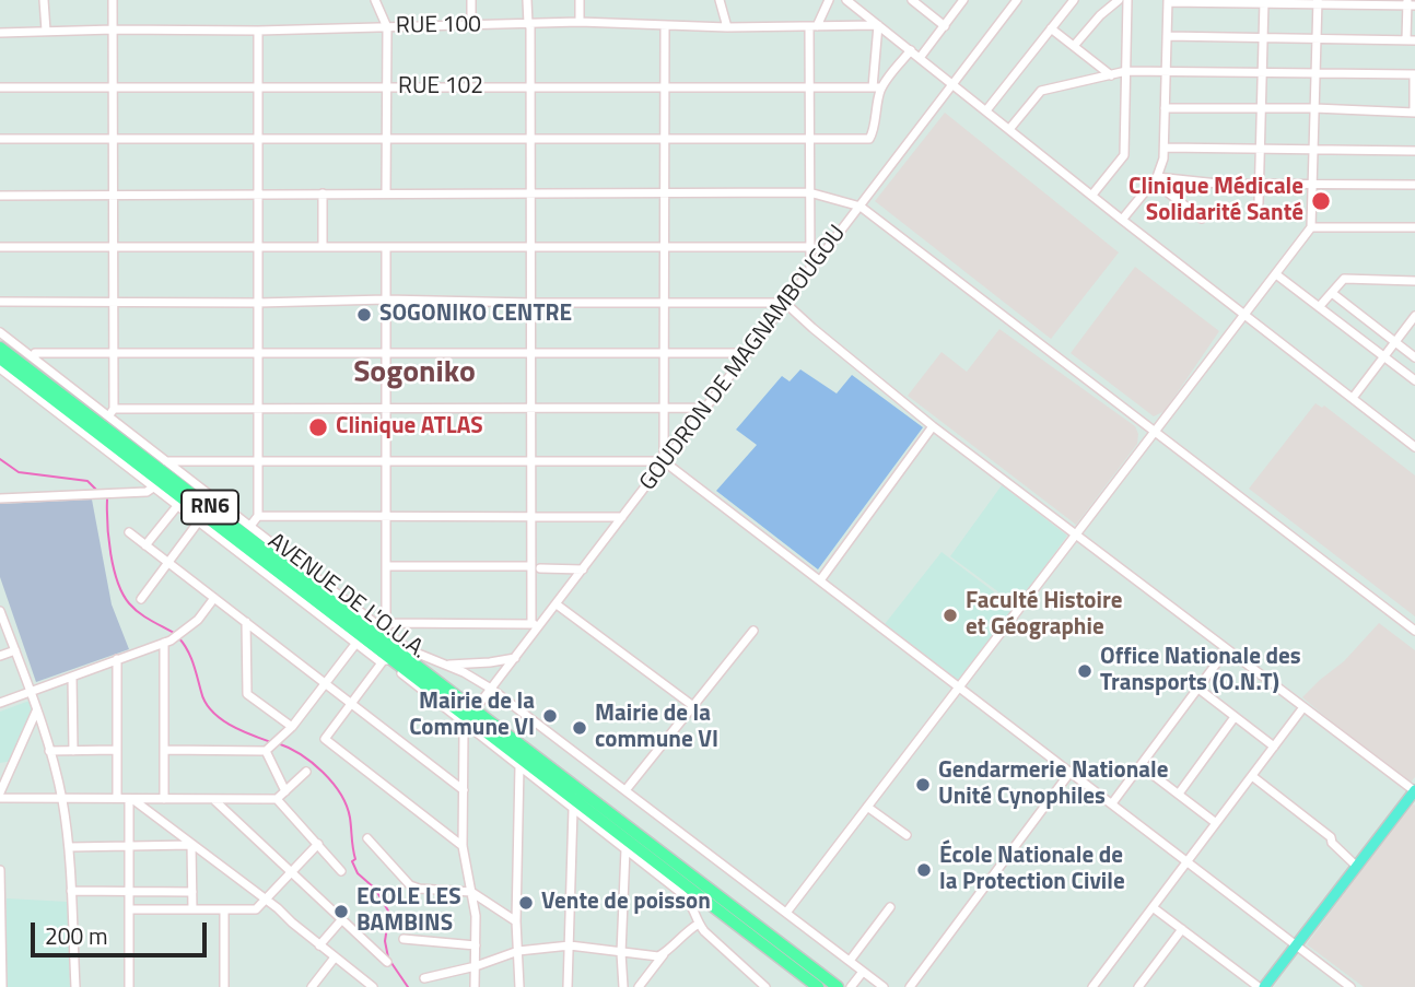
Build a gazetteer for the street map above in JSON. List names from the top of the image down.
{
  "streets": {
    "highway": ["RN6", "AVENUE DE L'O.U.A."],
    "street": ["RUE 100", "RUE 102", "GOUDRON DE MAGNAMBOUGOU"]
  },
  "crossings": [
    ["GOUDRON DE MAGNAMBOUGOU", "AVENUE DE L'O.U.A."]
  ],
  "districts": ["Sogoniko"],
  "places": [
    "Clinique Médicale Solidarité Santé",
    "SOGONIKO CENTRE",
    "Clinique ATLAS",
    "Faculté Histoire et Géographie",
    "Office Nationale des Transports (O.N.T)",
    "Mairie de la Commune VI",
    "Mairie de la commune VI",
    "Gendarmerie Nationale Unité Cynophiles",
    "École Nationale de la Protection Civile",
    "Vente de poisson",
    "ECOLE LES BAMBINS"
  ],
  "scale_bar": "200 m"
}
